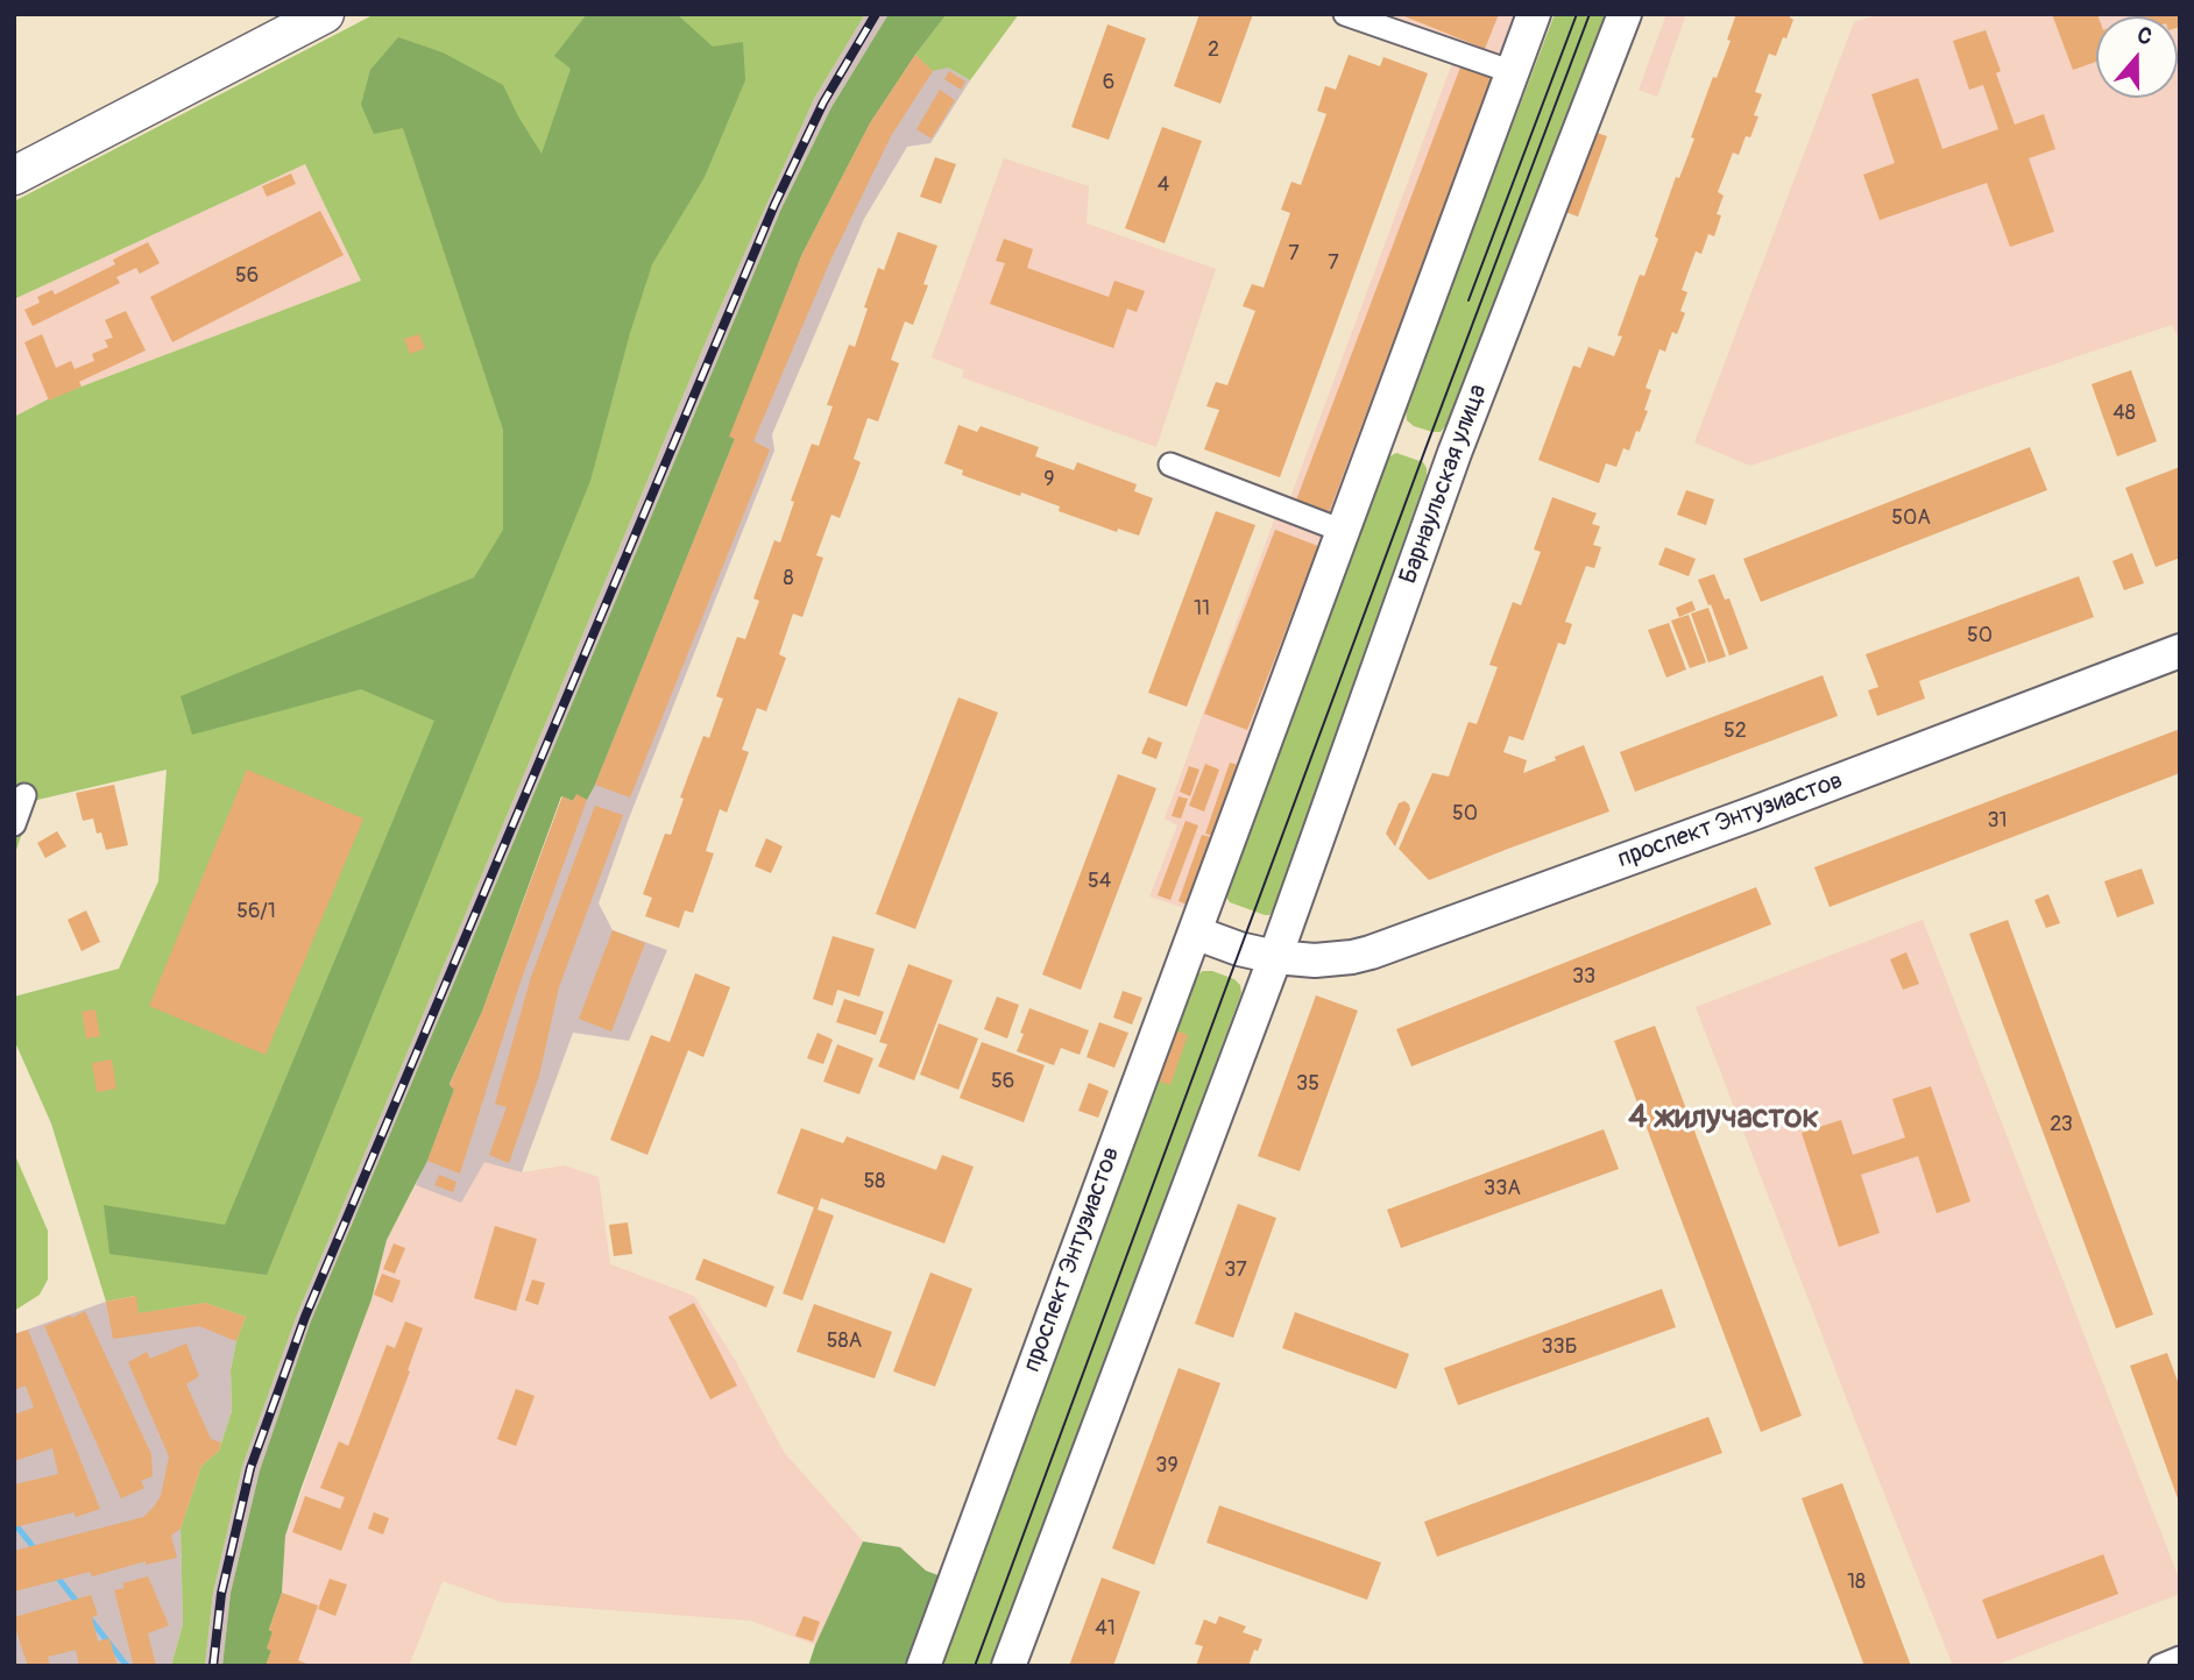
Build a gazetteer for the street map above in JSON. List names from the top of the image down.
{
  "streets": {
    "main road": ["Барнаульская улица", "проспект Энтузиастов"]
  },
  "crossings": [
    ["Барнаульская улица", "проспект Энтузиастов"]
  ],
  "districts": ["4 жилучасток"],
  "house_numbers": [
    "2",
    "6",
    "4",
    "7",
    "7",
    "56",
    "48",
    "9",
    "50А",
    "8",
    "11",
    "50",
    "52",
    "50",
    "31",
    "54",
    "56/1",
    "33",
    "56",
    "35",
    "23",
    "58",
    "33А",
    "37",
    "58А",
    "33Б",
    "39",
    "18",
    "41"
  ],
  "north": "top"
}
